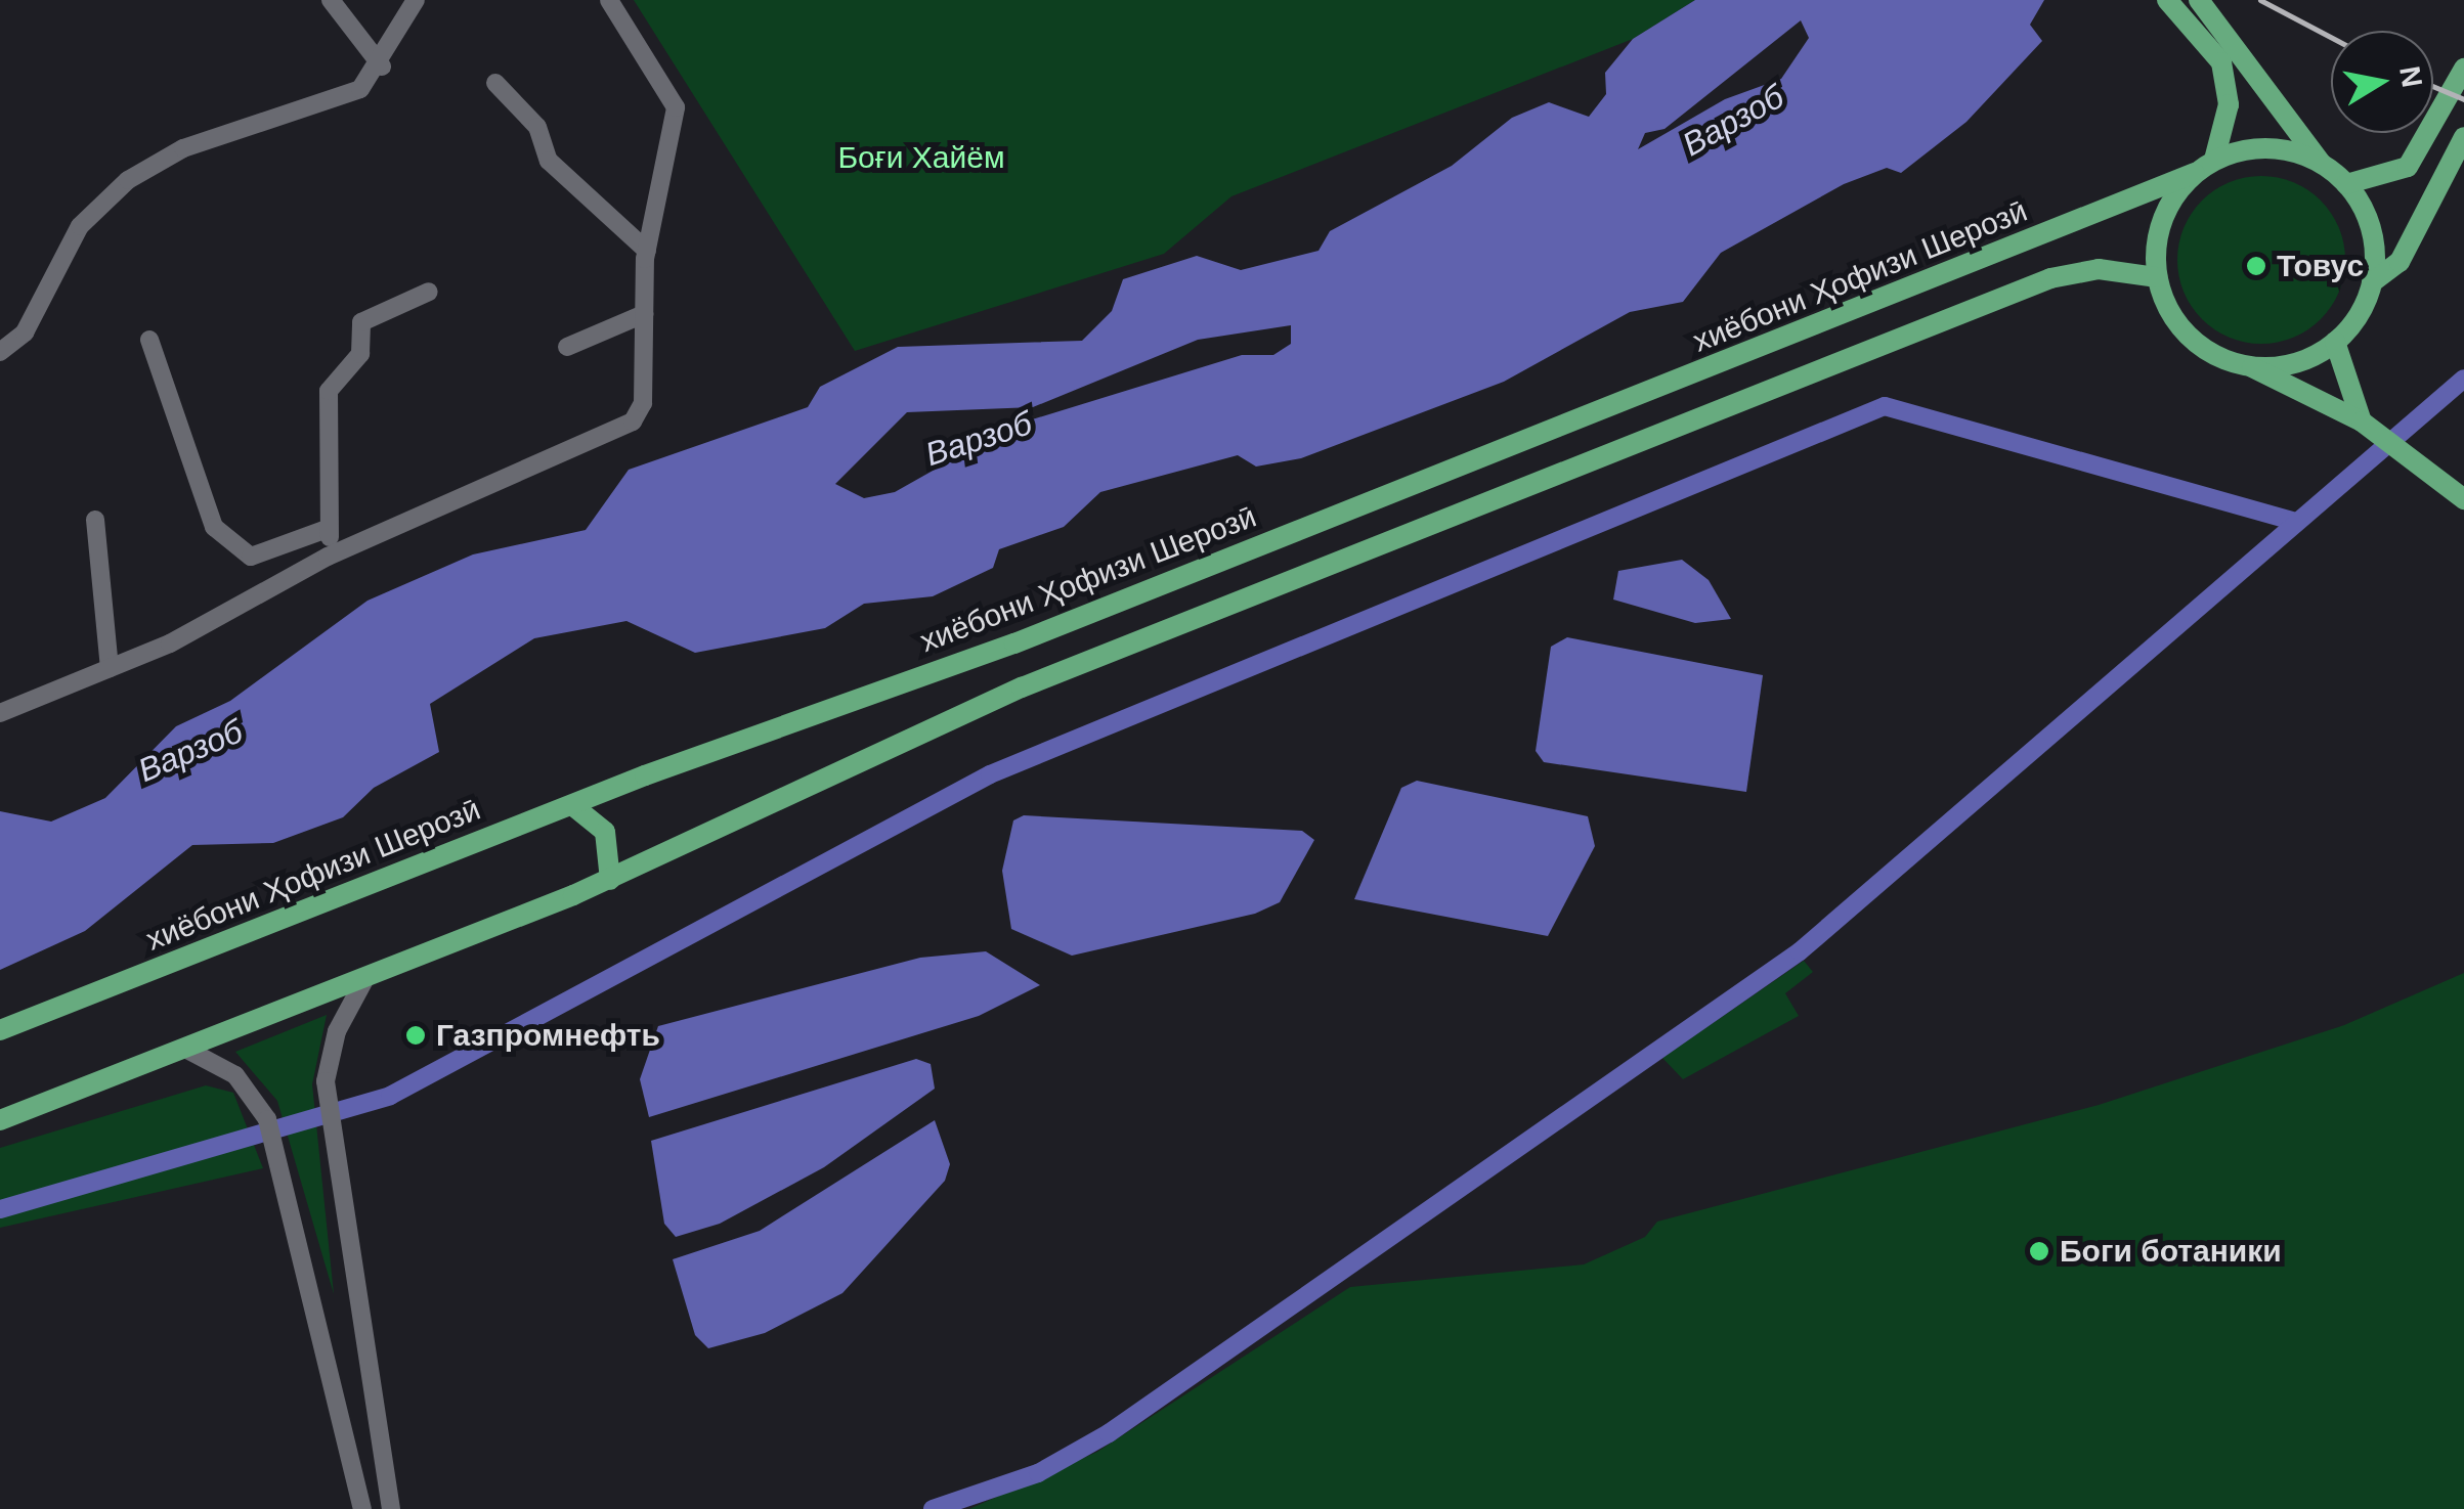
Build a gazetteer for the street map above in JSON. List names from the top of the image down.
{
  "streets": {
    "main road": ["хиёбони Ҳофизи Шерозӣ"]
  },
  "water": ["Варзоб"],
  "parks": ["Боғи Хайём"],
  "places": ["Товус", "Газпромнефть", "Боги ботаники"],
  "north": "right"
}
